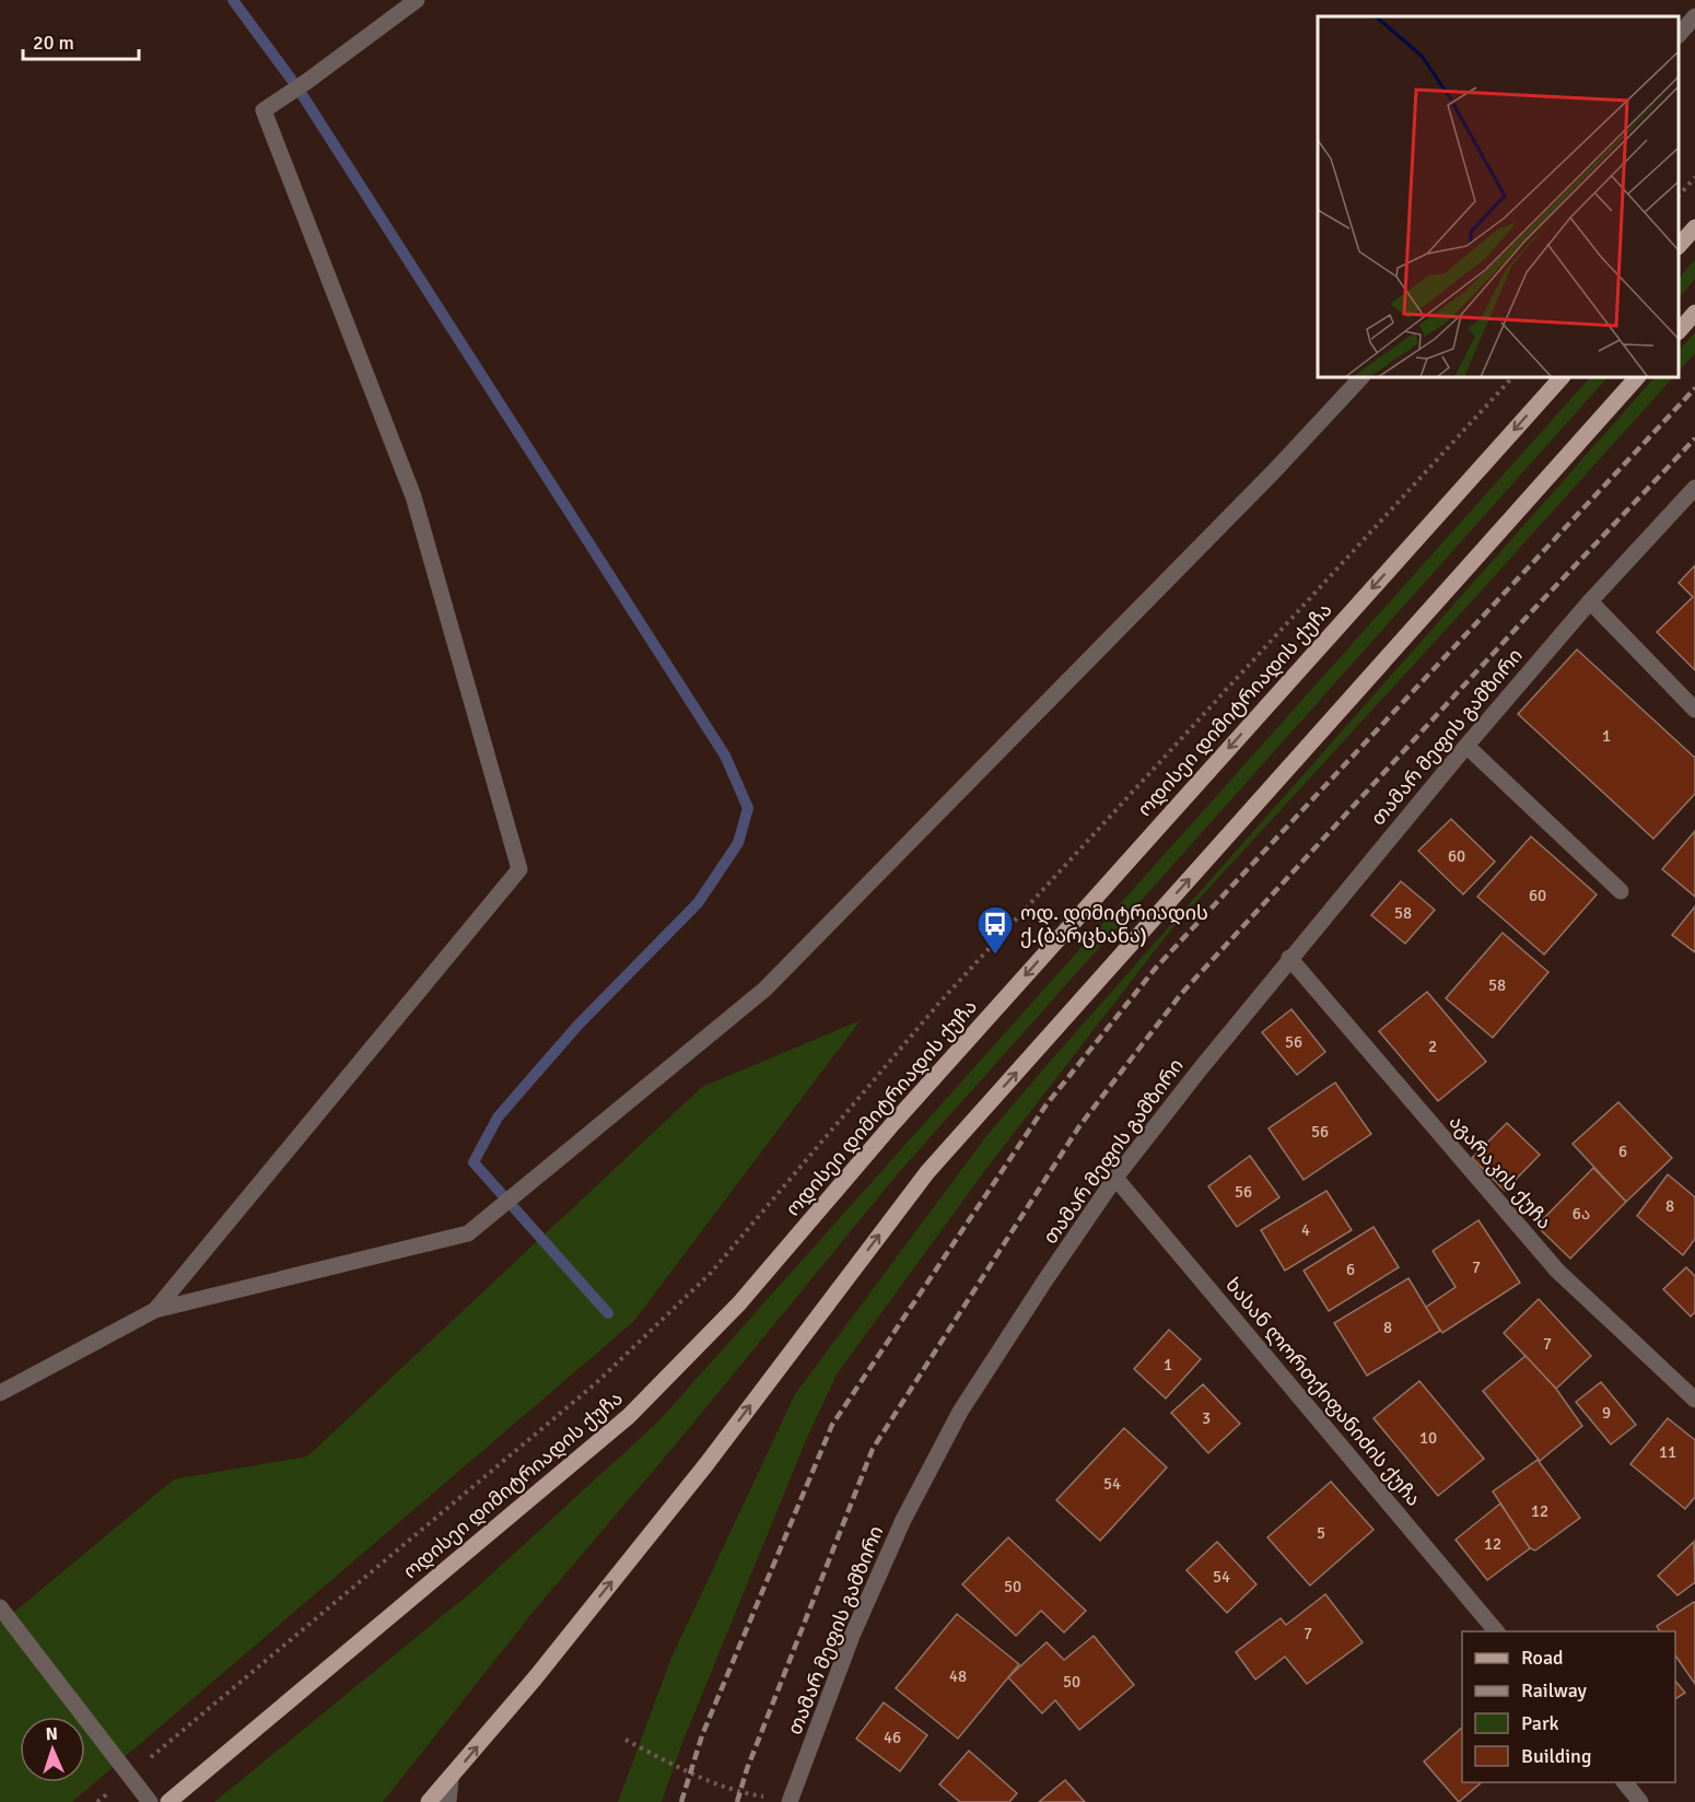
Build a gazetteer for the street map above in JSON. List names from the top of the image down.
{
  "streets": {
    "main road": ["ოდისეი დიმიტრიადის ქუჩა"],
    "street": ["თამარ მეფის გამზირი", "აგარაკის ქუჩა", "ხასან ლორთქიფანიძის ქუჩა"]
  },
  "crossings": [
    ["თამარ მეფის გამზირი", "აგარაკის ქუჩა"],
    ["თამარ მეფის გამზირი", "ხასან ლორთქიფანიძის ქუჩა"]
  ],
  "places": {
    "bus stop": ["ოდ. დიმიტრიადის ქ.(ბარცხანა)"]
  },
  "house_numbers": [
    "1",
    "60",
    "60",
    "58",
    "58",
    "56",
    "2",
    "56",
    "6",
    "56",
    "8",
    "6ა",
    "4",
    "7",
    "6",
    "8",
    "7",
    "1",
    "9",
    "3",
    "10",
    "11",
    "54",
    "12",
    "5",
    "12",
    "54",
    "50",
    "7",
    "48",
    "50",
    "46"
  ],
  "legend": [
    "Road",
    "Railway",
    "Park",
    "Building"
  ],
  "scale_bar": "20 m",
  "north": "top"
}
